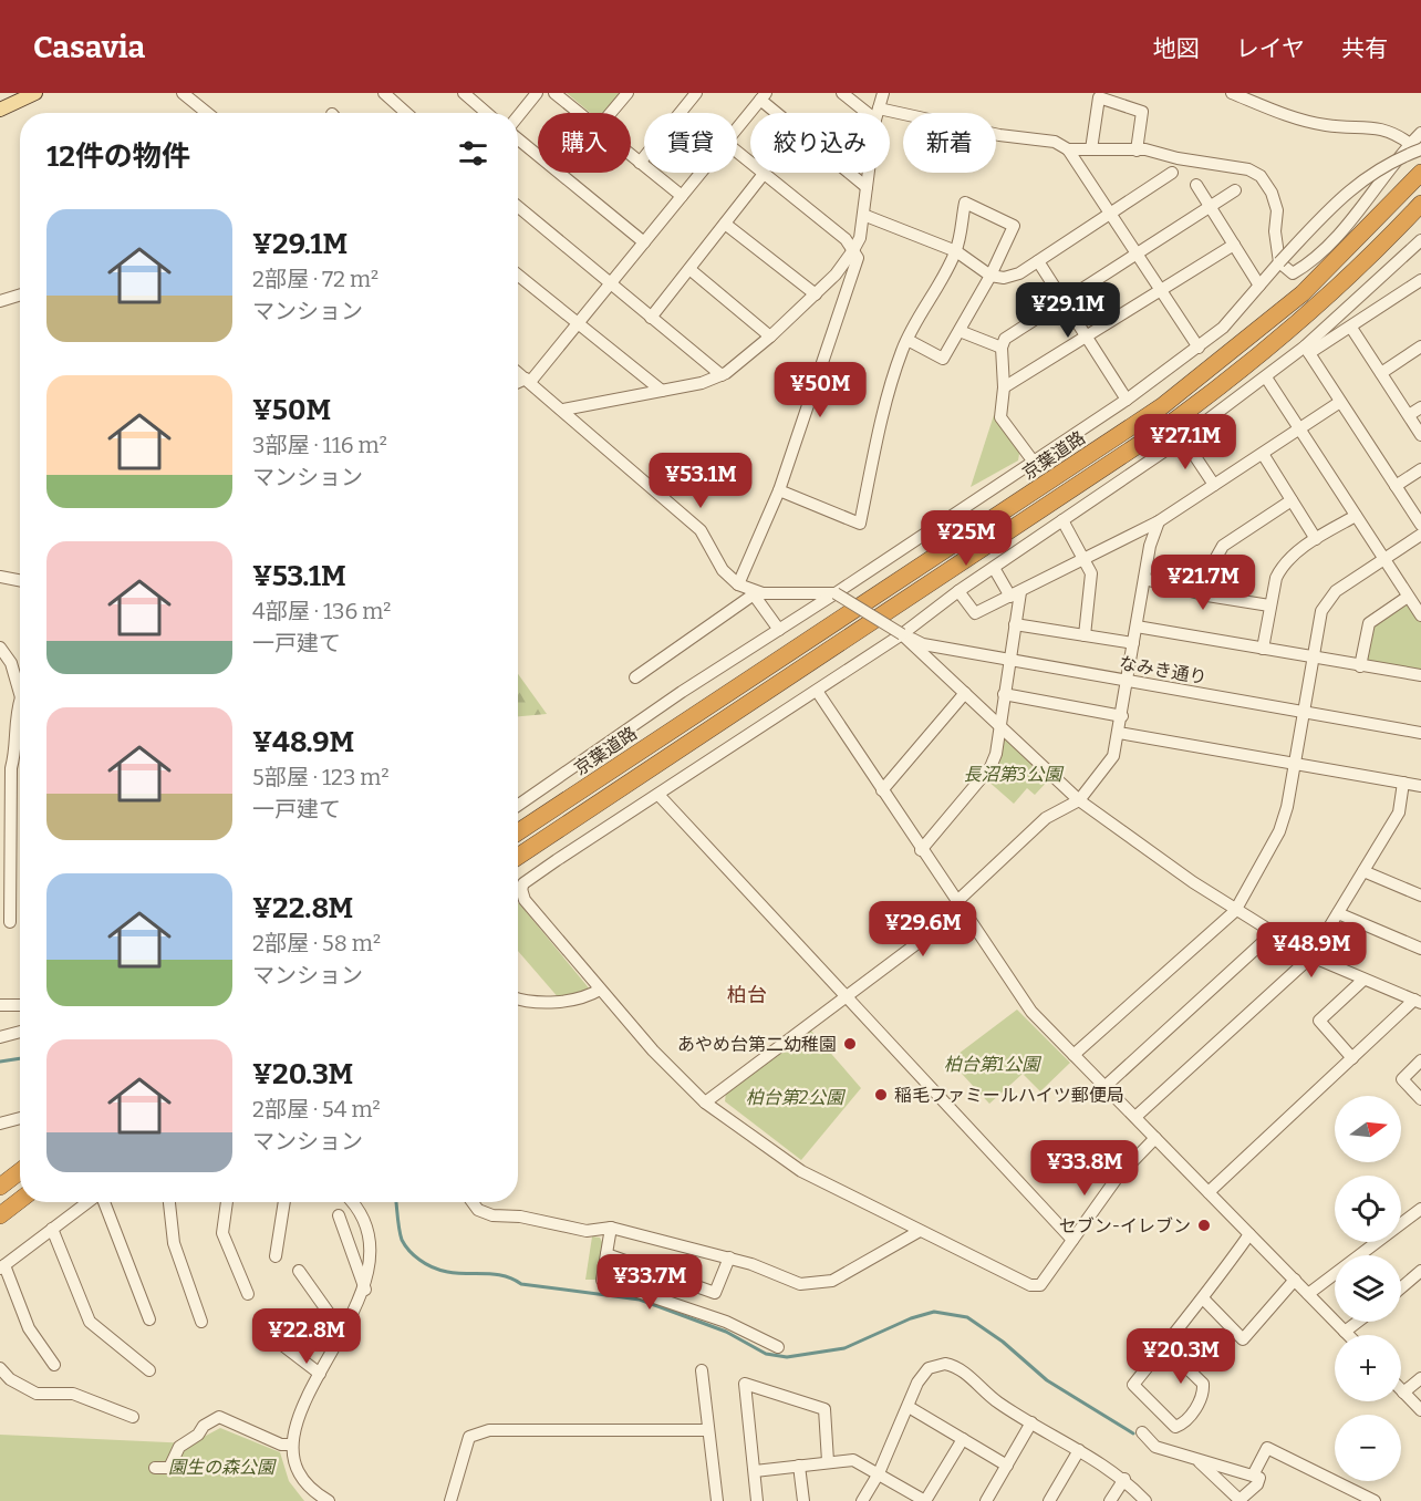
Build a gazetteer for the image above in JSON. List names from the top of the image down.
{
  "streets": {
    "highway": ["京葉道路"],
    "street": ["なみき通り"]
  },
  "districts": ["柏台"],
  "parks": [
    "長沼第3公園",
    "柏台第1公園",
    "柏台第2公園",
    "園生の森公園"
  ],
  "places": ["あやめ台第二幼稚園", "稲毛ファミールハイツ郵便局", "セブン-イレブン"],
  "north": "right",
  "page": {
    "header": "Casavia",
    "nav": ["地図", "レイヤ", "共有"],
    "chip": [
      "購入",
      "賃貸",
      "絞り込み",
      "新着"
    ],
    "heading": "12件の物件",
    "list": [
      {
        "name": "¥29.1M",
        "note": "2部屋 · 72 m² · マンション"
      },
      {
        "name": "¥50M",
        "note": "3部屋 · 116 m² · マンション"
      },
      {
        "name": "¥53.1M",
        "note": "4部屋 · 136 m² · 一戸建て"
      },
      {
        "name": "¥48.9M",
        "note": "5部屋 · 123 m² · 一戸建て"
      },
      {
        "name": "¥22.8M",
        "note": "2部屋 · 58 m² · マンション"
      },
      {
        "name": "¥20.3M",
        "note": "2部屋 · 54 m² · マンション"
      }
    ],
    "price": [
      "¥29.1M",
      "¥50M",
      "¥27.1M",
      "¥53.1M",
      "¥25M",
      "¥21.7M",
      "¥29.6M",
      "¥48.9M",
      "¥33.8M",
      "¥33.7M",
      "¥22.8M",
      "¥20.3M"
    ],
    "map_buttons": ["+", "−"]
  }
}
